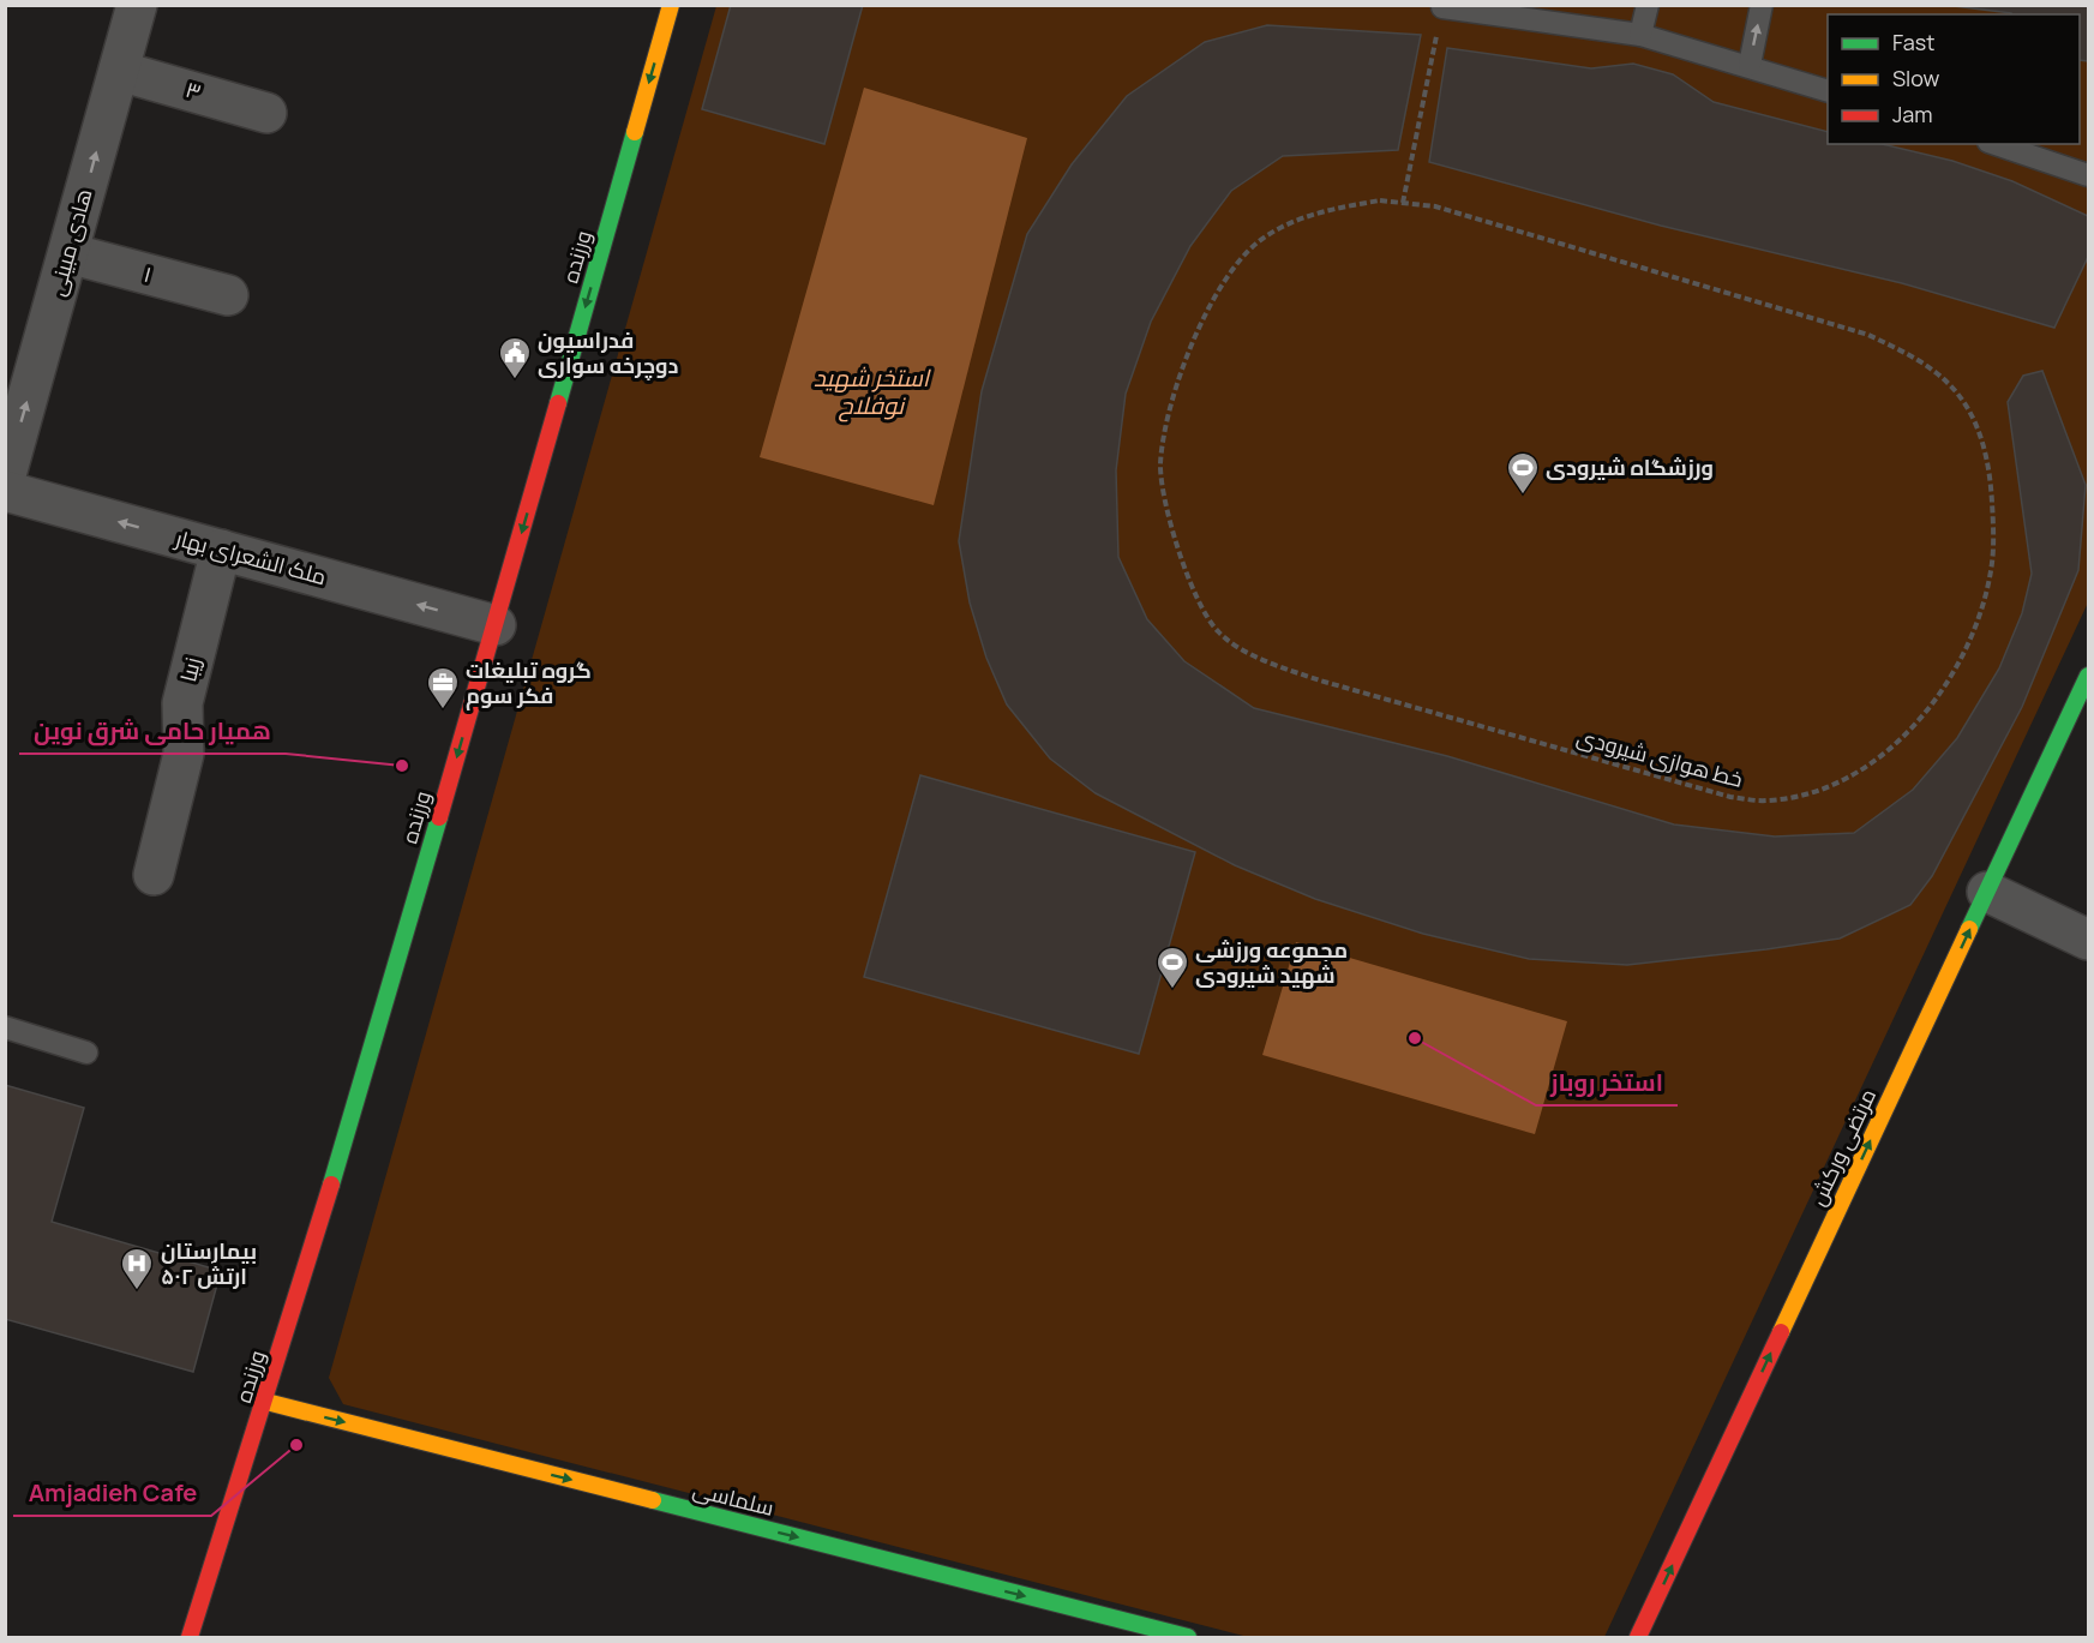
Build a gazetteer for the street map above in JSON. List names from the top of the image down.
{
  "streets": {
    "street": [
      "۳",
      "هادی مبینی",
      "ورزنده",
      "۱",
      "ملک الشعرای بهار",
      "زیبا",
      "مرتضی ورکش",
      "سلماسی"
    ],
    "path": ["خط هوازی شیرودی"]
  },
  "crossings": [
    ["۳", "هادی مبینی"],
    ["هادی مبینی", "۱"],
    ["ورزنده", "ملک الشعرای بهار"],
    ["ورزنده", "سلماسی"],
    ["ملک الشعرای بهار", "زیبا"]
  ],
  "one_way": [
    "هادی مبینی",
    "ورزنده",
    "ملک الشعرای بهار",
    "مرتضی ورکش",
    "سلماسی"
  ],
  "water": ["استخر شهید نوفلاح"],
  "places": {
    "public building": ["فدراسیون دوچرخه سواری"],
    "sports": ["ورزشگاه شیرودی", "مجموعه ورزشی شهید شیرودی"],
    "office": ["گروه تبلیغات فکر سوم"],
    "other": ["همیار حامی شرق نوین", "استخر روباز", "Amjadieh Cafe"],
    "hospital": ["بیمارستان ۵۰۲ ارتش"]
  },
  "legend": ["Fast", "Slow", "Jam"]
}
